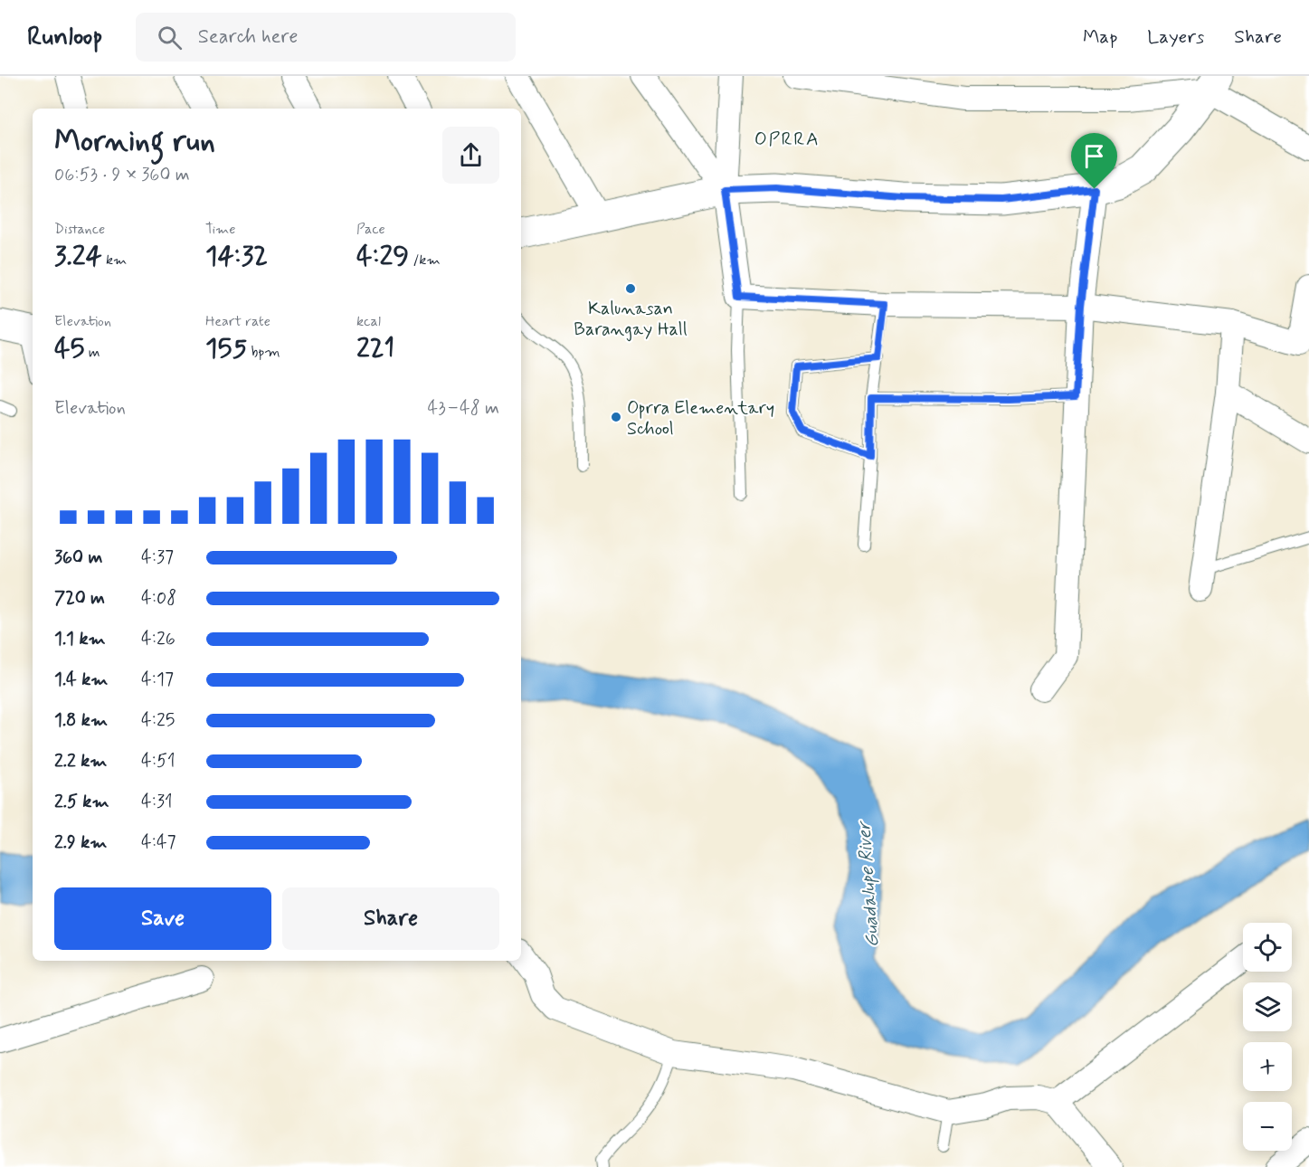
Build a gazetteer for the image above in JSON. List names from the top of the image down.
{
  "districts": ["OPRRA"],
  "water": ["Guadalupe River"],
  "places": ["Kalunasan Barangay Hall", "Oprra Elementary School"],
  "page": {
    "header": "Runloop",
    "search": "Search here",
    "nav": ["Map", "Layers", "Share"],
    "heading": ["Morning run", "06:53 · 9 × 360 m"],
    "stats": [
      ["Distance", "3.24 km"],
      ["Time", "14:32"],
      ["Pace", "4:29 /km"],
      ["Elevation", "45 m"],
      ["Heart rate", "155 bpm"],
      ["kcal", "221"]
    ],
    "chart": ["Elevation", "43–48 m"],
    "list": [
      {
        "name": "360 m",
        "note": "4:37"
      },
      {
        "name": "720 m",
        "note": "4:08"
      },
      {
        "name": "1.1 km",
        "note": "4:26"
      },
      {
        "name": "1.4 km",
        "note": "4:17"
      },
      {
        "name": "1.8 km",
        "note": "4:25"
      },
      {
        "name": "2.2 km",
        "note": "4:51"
      },
      {
        "name": "2.5 km",
        "note": "4:31"
      },
      {
        "name": "2.9 km",
        "note": "4:47"
      }
    ],
    "buttons": ["Save", "Share"],
    "map_buttons": ["+", "−"]
  }
}
